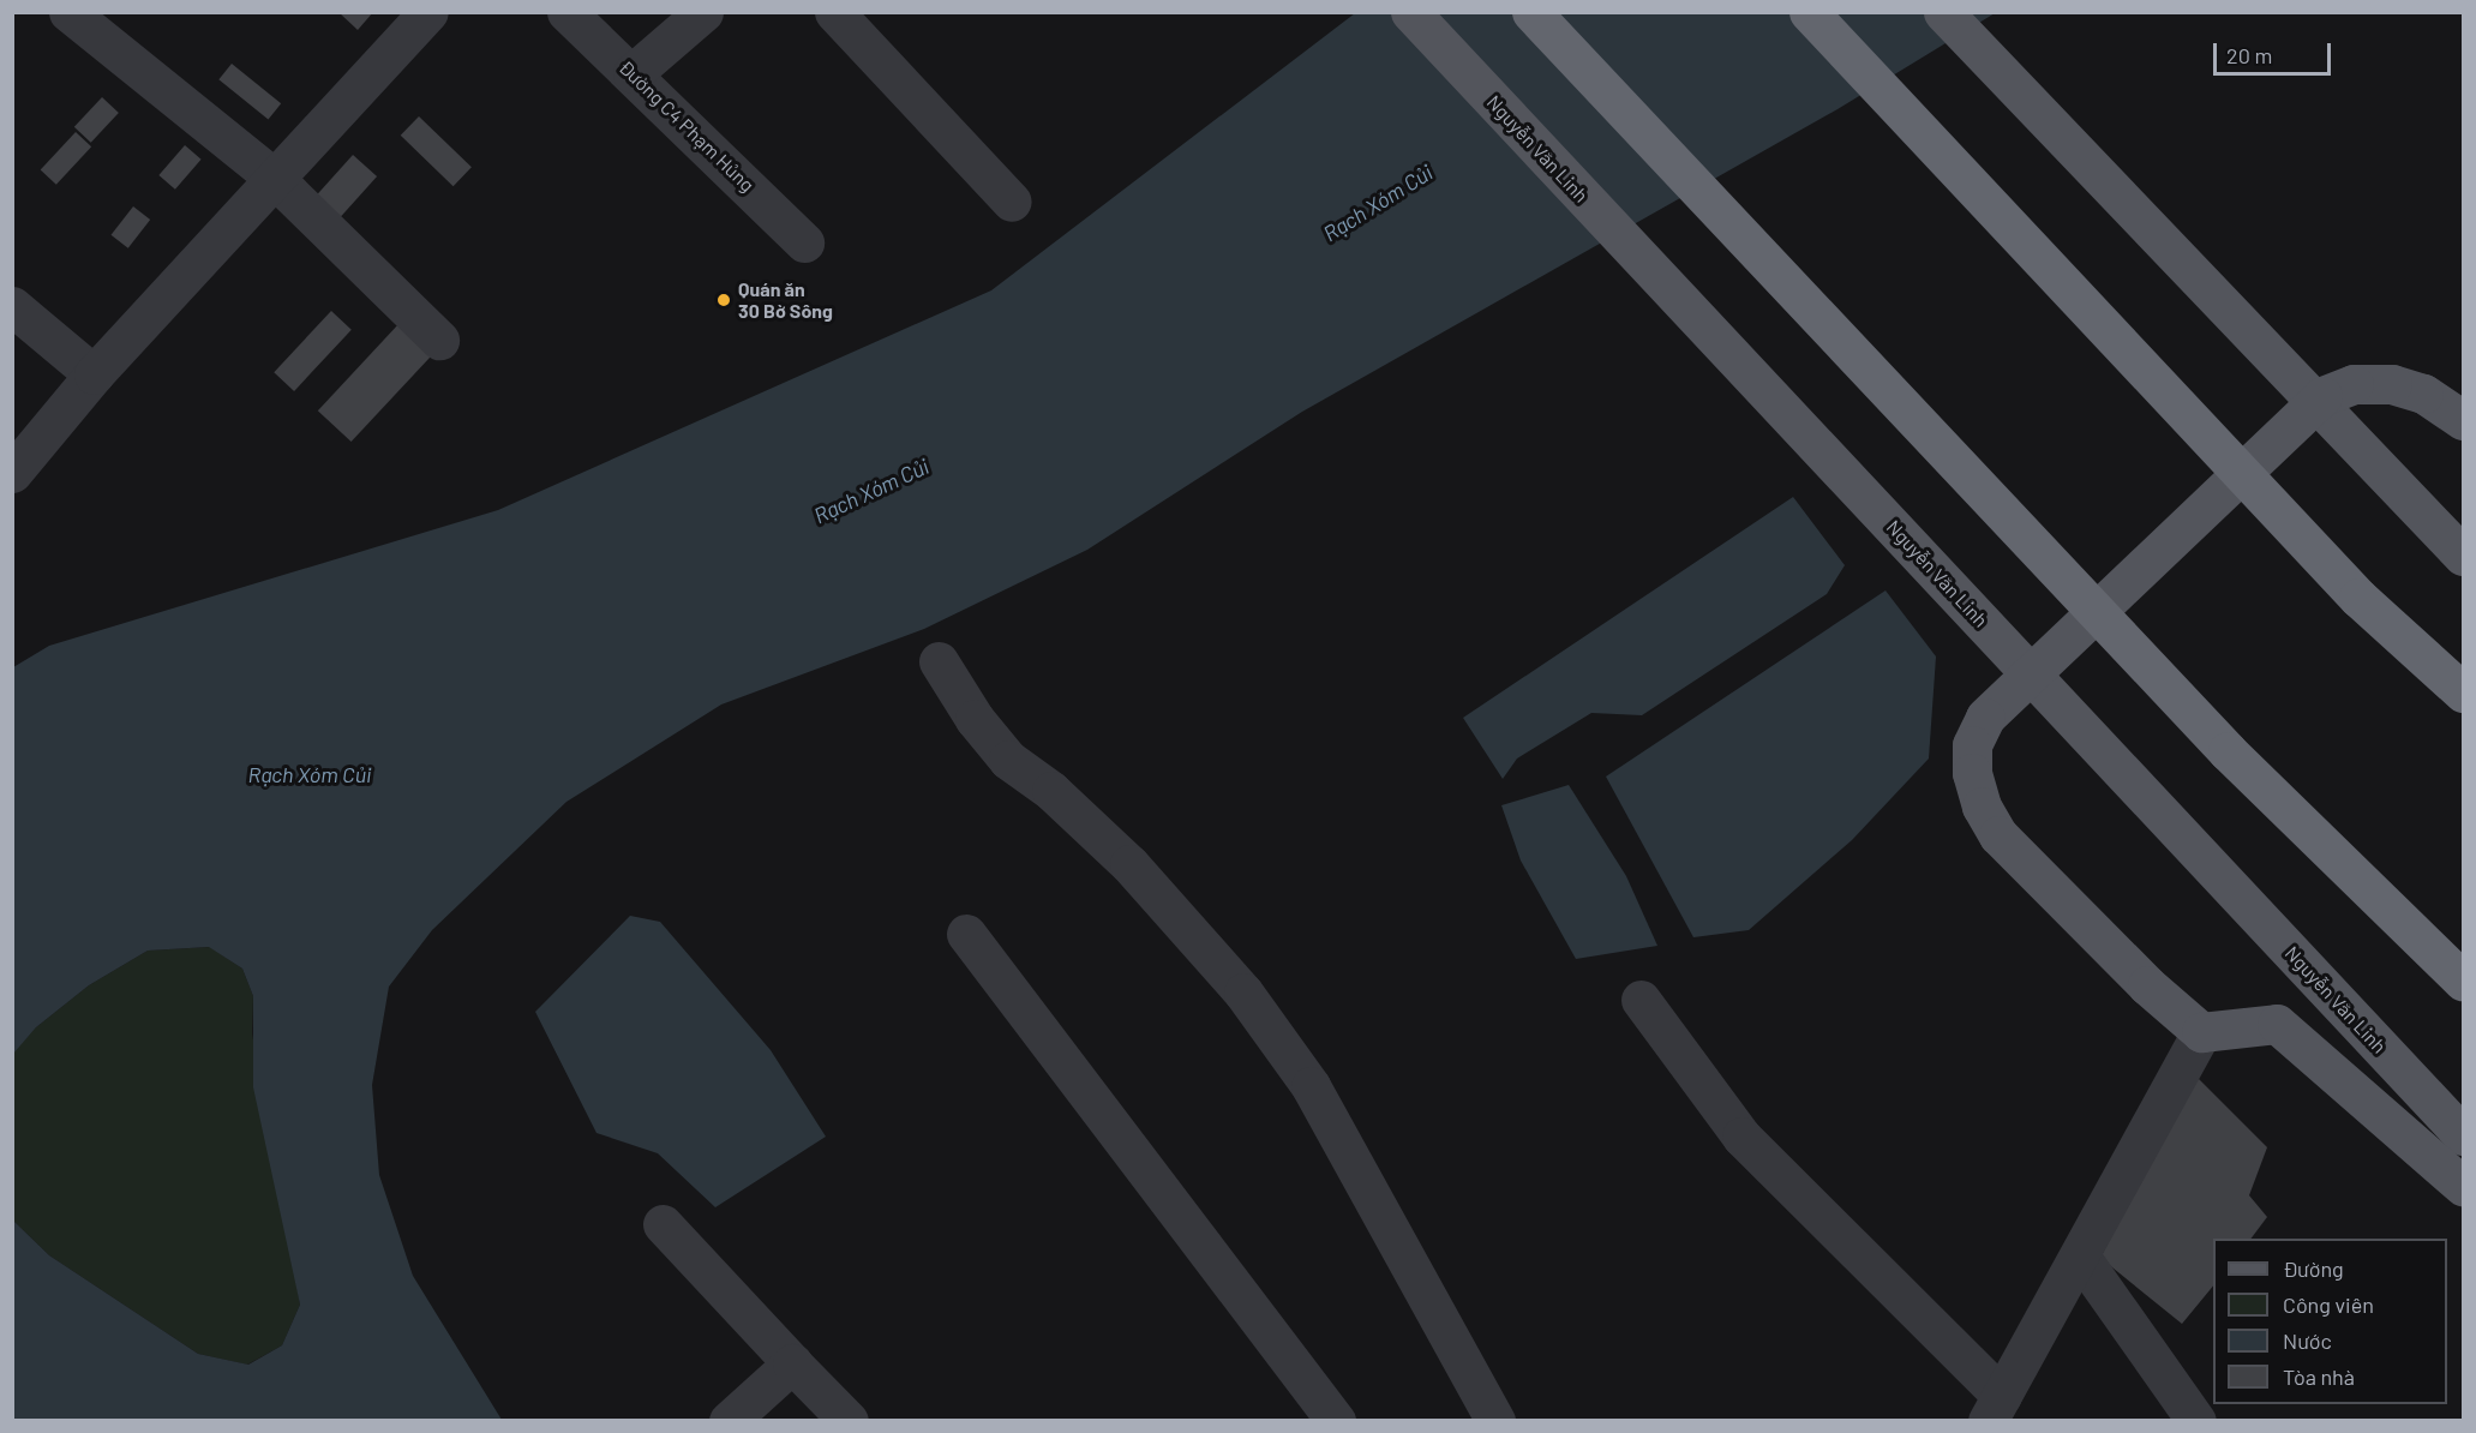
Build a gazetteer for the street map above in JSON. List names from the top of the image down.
{
  "streets": {
    "main road": ["Nguyễn Văn Linh"],
    "street": ["Đường C4 Phạm Hủng"]
  },
  "water": ["Rạch Xóm Củi"],
  "places": ["Quán ăn 30 Bờ Sông"],
  "legend": [
    "Đường",
    "Công viên",
    "Nước",
    "Tòa nhà"
  ],
  "scale_bar": "20 m"
}
